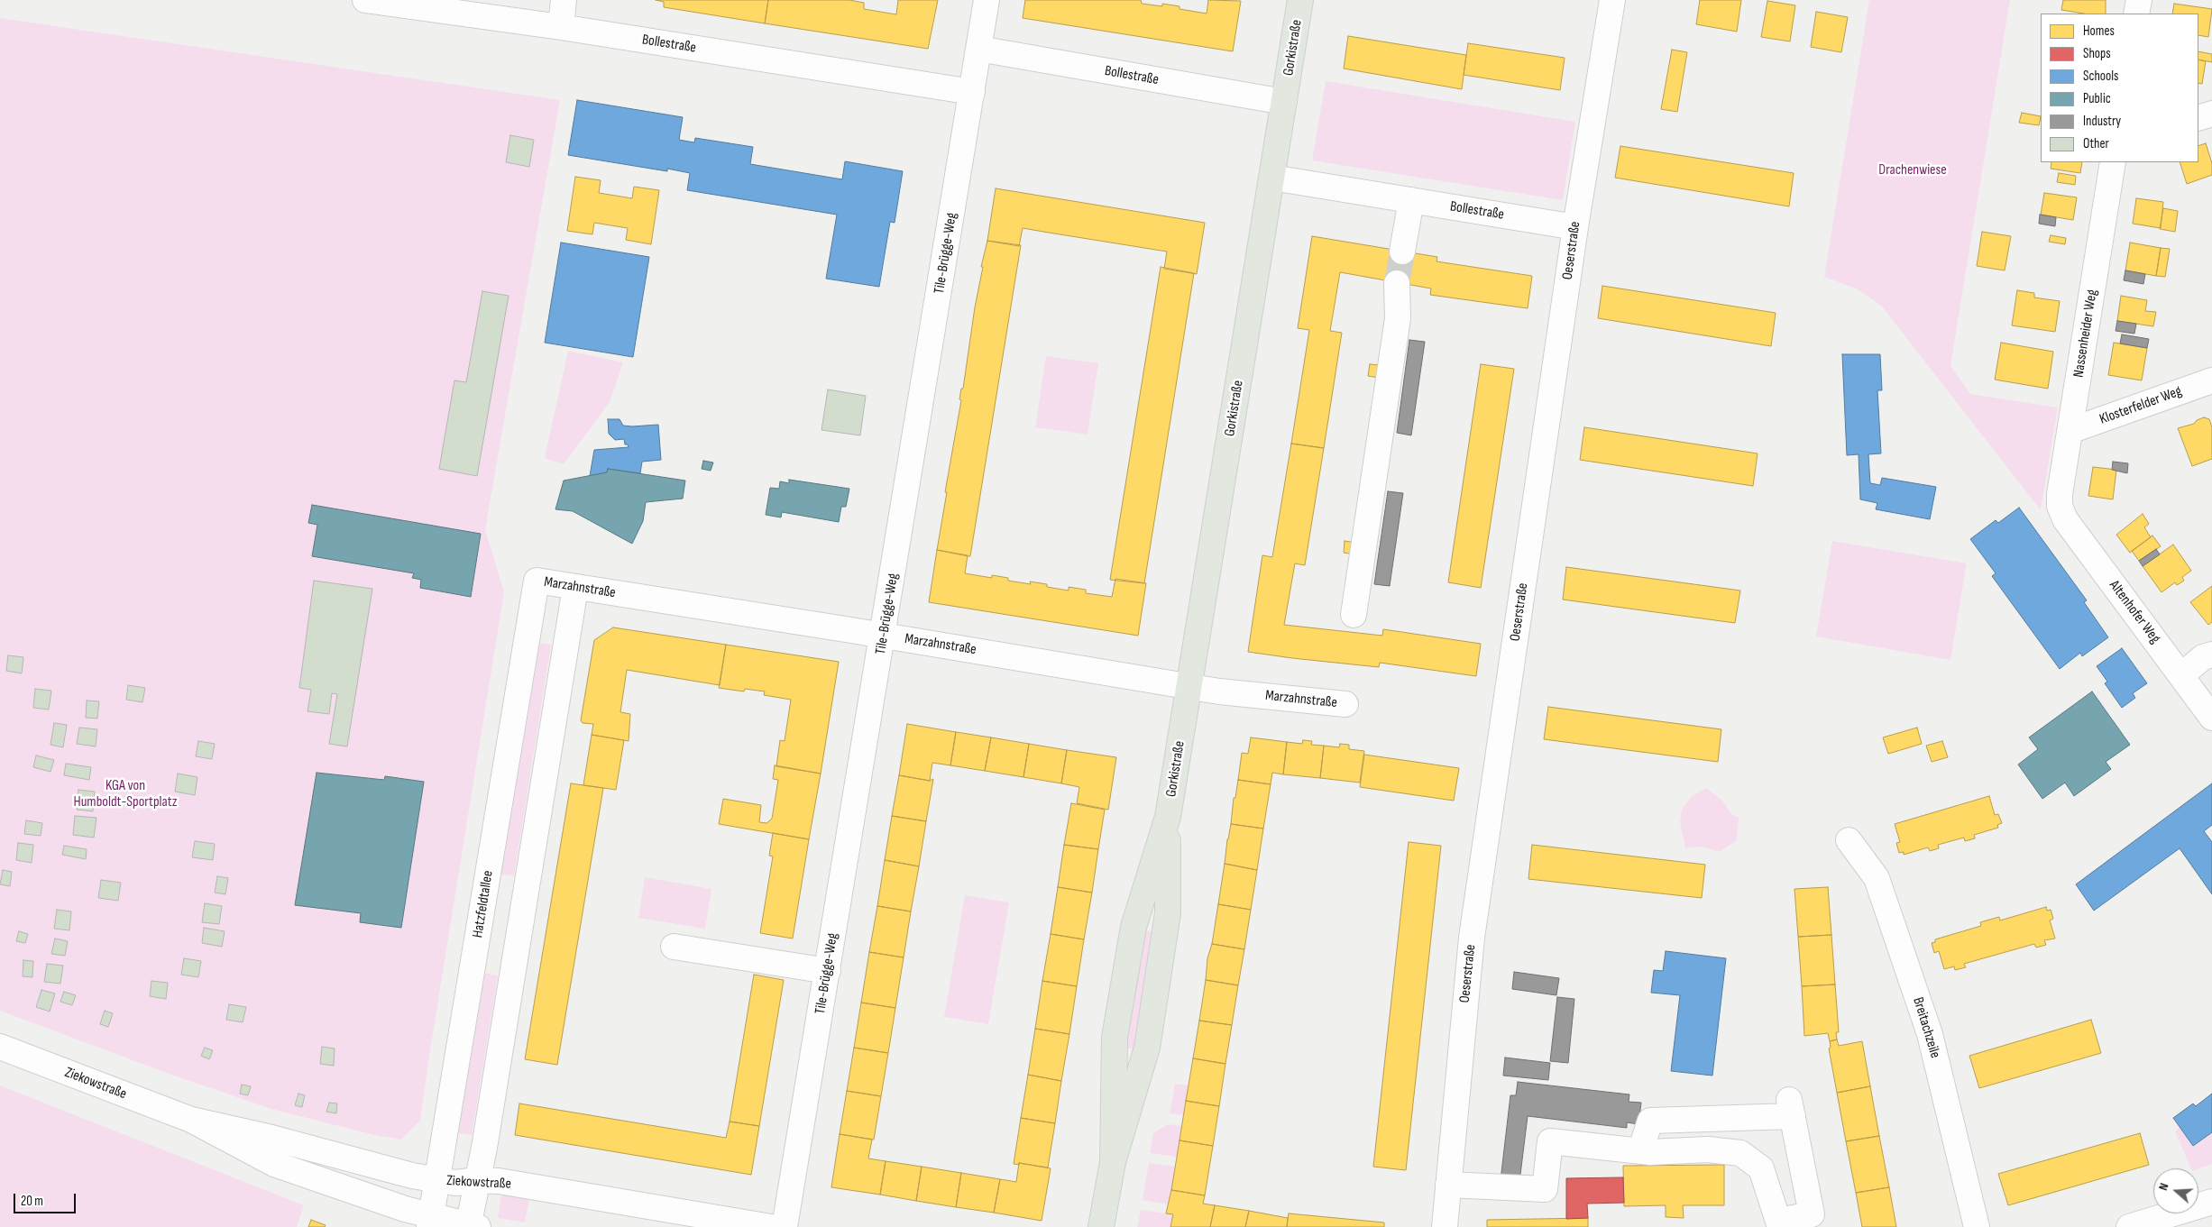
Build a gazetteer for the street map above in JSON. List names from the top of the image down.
{
  "streets": {
    "main road": ["Gorkistraße"],
    "street": [
      "Bollestraße",
      "Oeserstraße",
      "Tile-Brügge-Weg",
      "Nassenheider Weg",
      "Klosterfelder Weg",
      "Marzahnstraße",
      "Altenhofer Weg",
      "Hatzfeldtallee",
      "Breitachzeile",
      "Ziekowstraße"
    ]
  },
  "crossings": [
    ["Bollestraße", "Gorkistraße"],
    ["Bollestraße", "Oeserstraße"],
    ["Bollestraße", "Tile-Brügge-Weg"],
    ["Gorkistraße", "Marzahnstraße"],
    ["Tile-Brügge-Weg", "Marzahnstraße"],
    ["Nassenheider Weg", "Klosterfelder Weg"],
    ["Nassenheider Weg", "Altenhofer Weg"],
    ["Marzahnstraße", "Hatzfeldtallee"],
    ["Hatzfeldtallee", "Ziekowstraße"]
  ],
  "parks": ["Drachenwiese", "KGA von Humboldt-Sportplatz"],
  "legend": [
    "Homes",
    "Shops",
    "Schools",
    "Public",
    "Industry",
    "Other"
  ],
  "scale_bar": "20 m",
  "north": "left"
}
